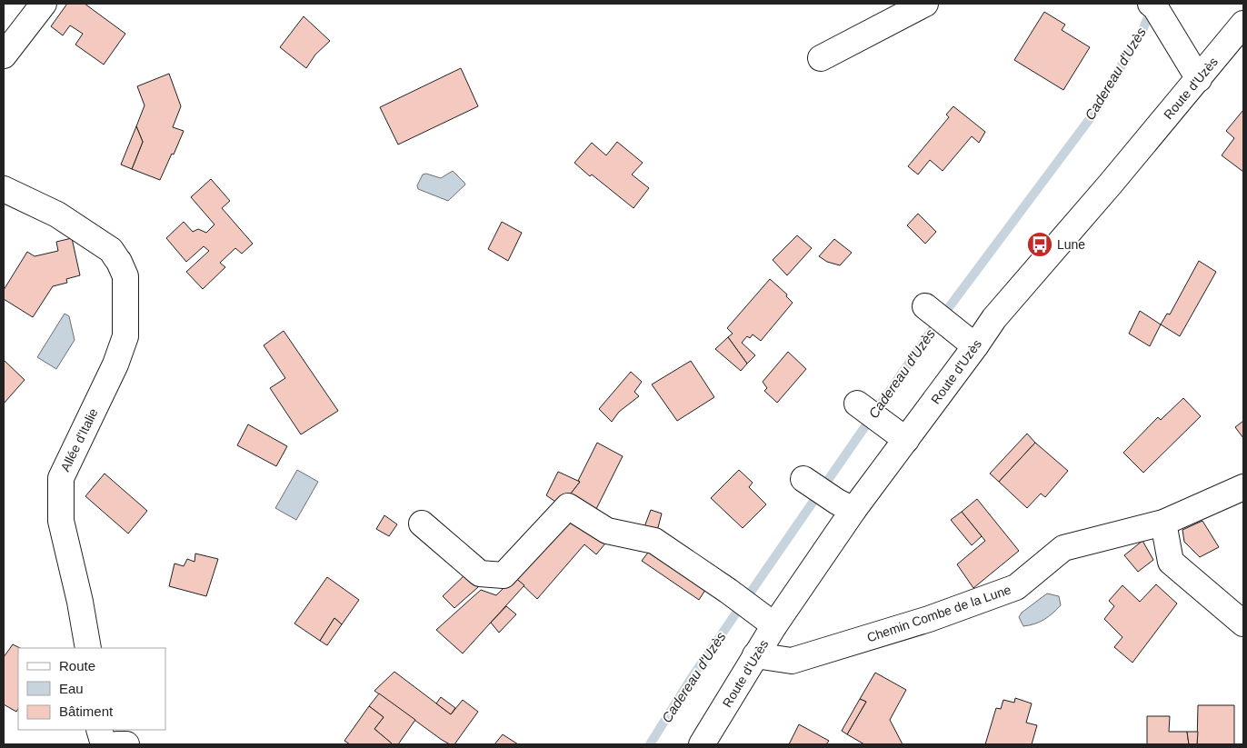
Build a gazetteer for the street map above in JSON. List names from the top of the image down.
{
  "streets": {
    "street": ["Route d'Uzès", "Allée d'Italie", "Chemin Combe de la Lune"]
  },
  "crossings": [
    ["Route d'Uzès", "Chemin Combe de la Lune"]
  ],
  "water": ["Cadereau d'Uzès"],
  "places": {
    "bus stop": ["Lune"]
  },
  "legend": ["Route", "Eau", "Bâtiment"]
}
